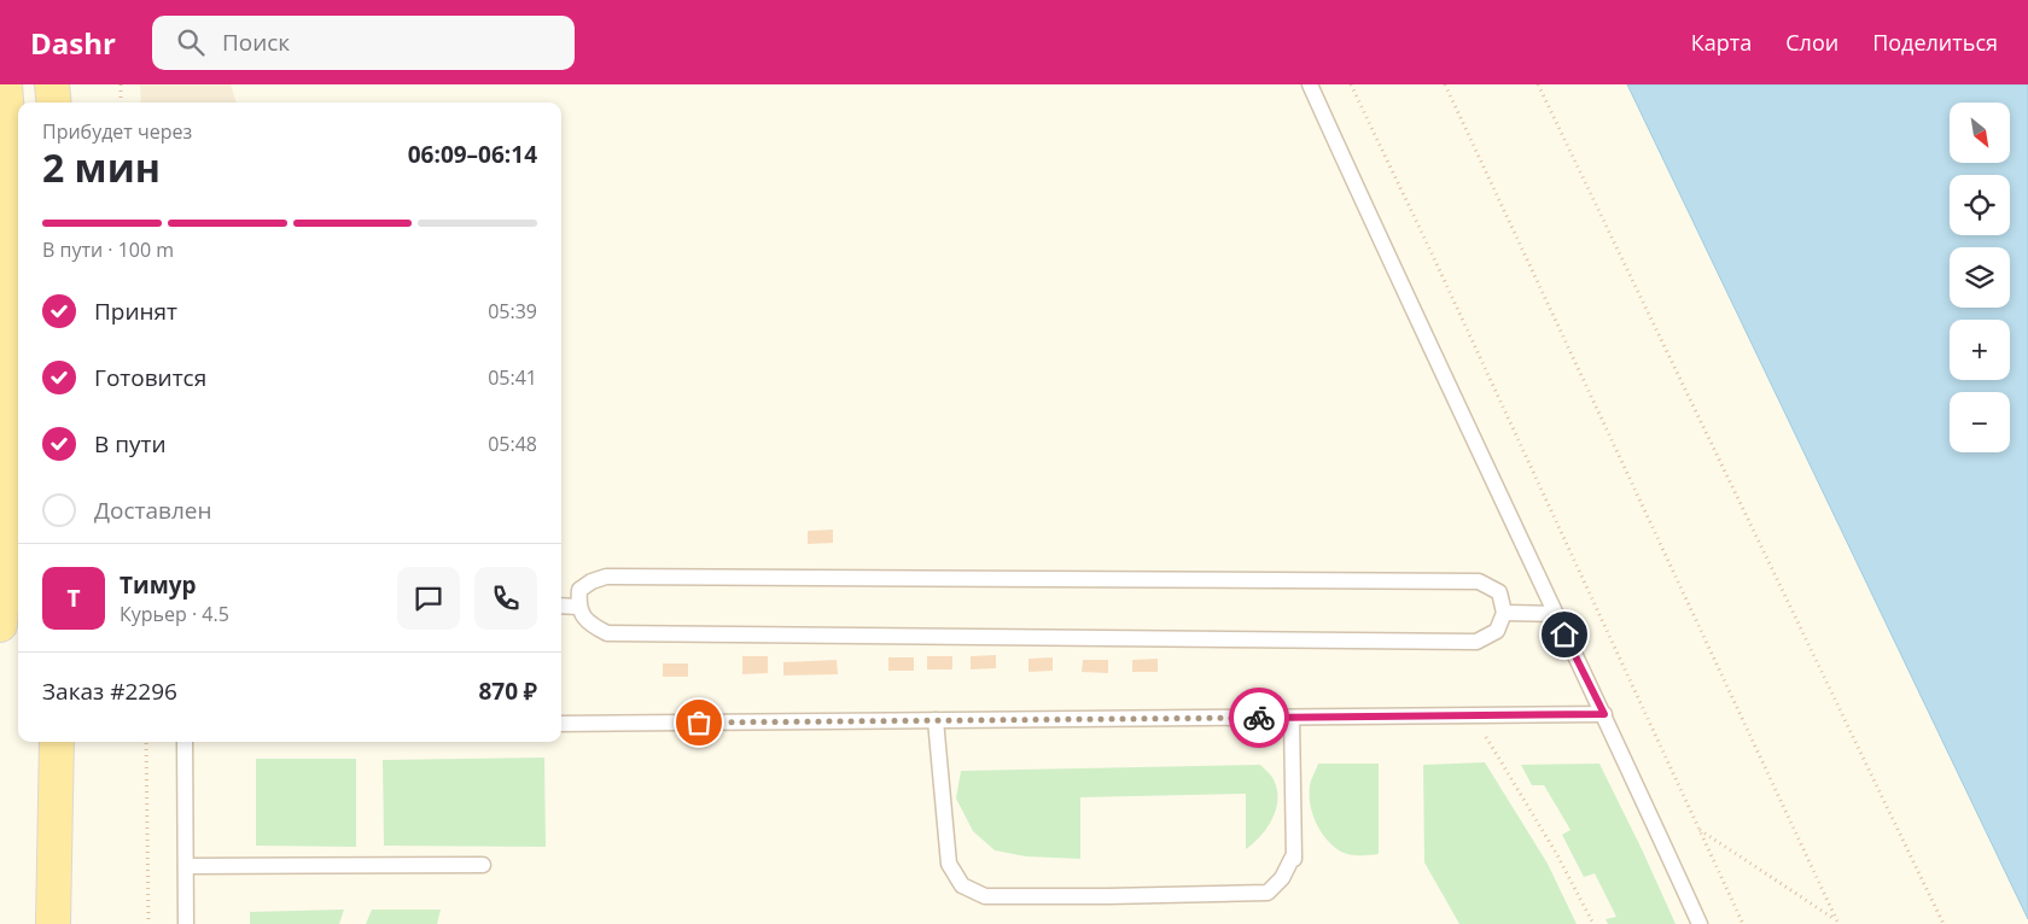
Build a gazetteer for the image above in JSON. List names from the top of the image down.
{
  "north": "bottom right",
  "page": {
    "header": "Dashr",
    "search": "Поиск",
    "nav": ["Карта", "Слои", "Поделиться"],
    "map_buttons": ["+", "−"],
    "heading": ["2 мин", "Прибудет через", "06:09–06:14"],
    "panel": [
      "Тимур",
      "Курьер · 4.5",
      "Заказ #2296",
      "870 ₽"
    ],
    "bar": "В пути · 100 m",
    "list": [
      ["Принят", "05:39"],
      ["Готовится", "05:41"],
      ["В пути", "05:48"],
      "Доставлен"
    ],
    "round": "Т"
  }
}
